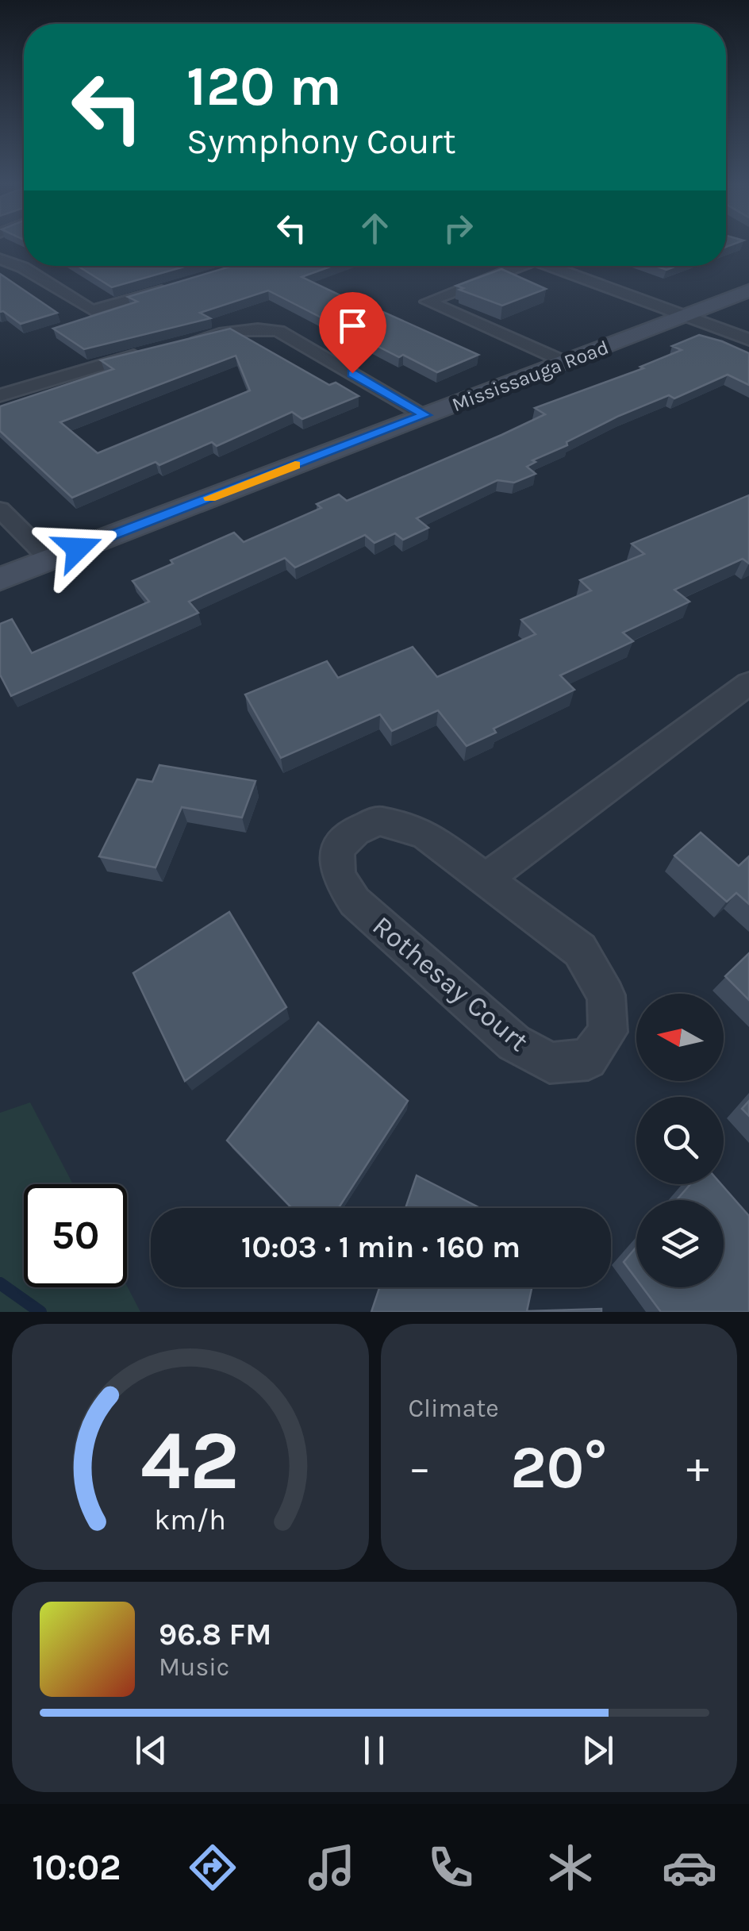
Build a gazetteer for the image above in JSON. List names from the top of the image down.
{
  "streets": {
    "main road": ["Mississauga Road"],
    "street": ["Rothesay Court"]
  },
  "north": "left",
  "page": {
    "turn": ["120 m", "Symphony Court"],
    "limit": "50",
    "trip": "10:03 · 1 min · 160 m",
    "tile": "Climate",
    "heat": ["−", "20°", "+"],
    "song": ["96.8 FM", "Music"],
    "tabs": "10:02",
    "gauge": ["42", "km/h"]
  }
}
